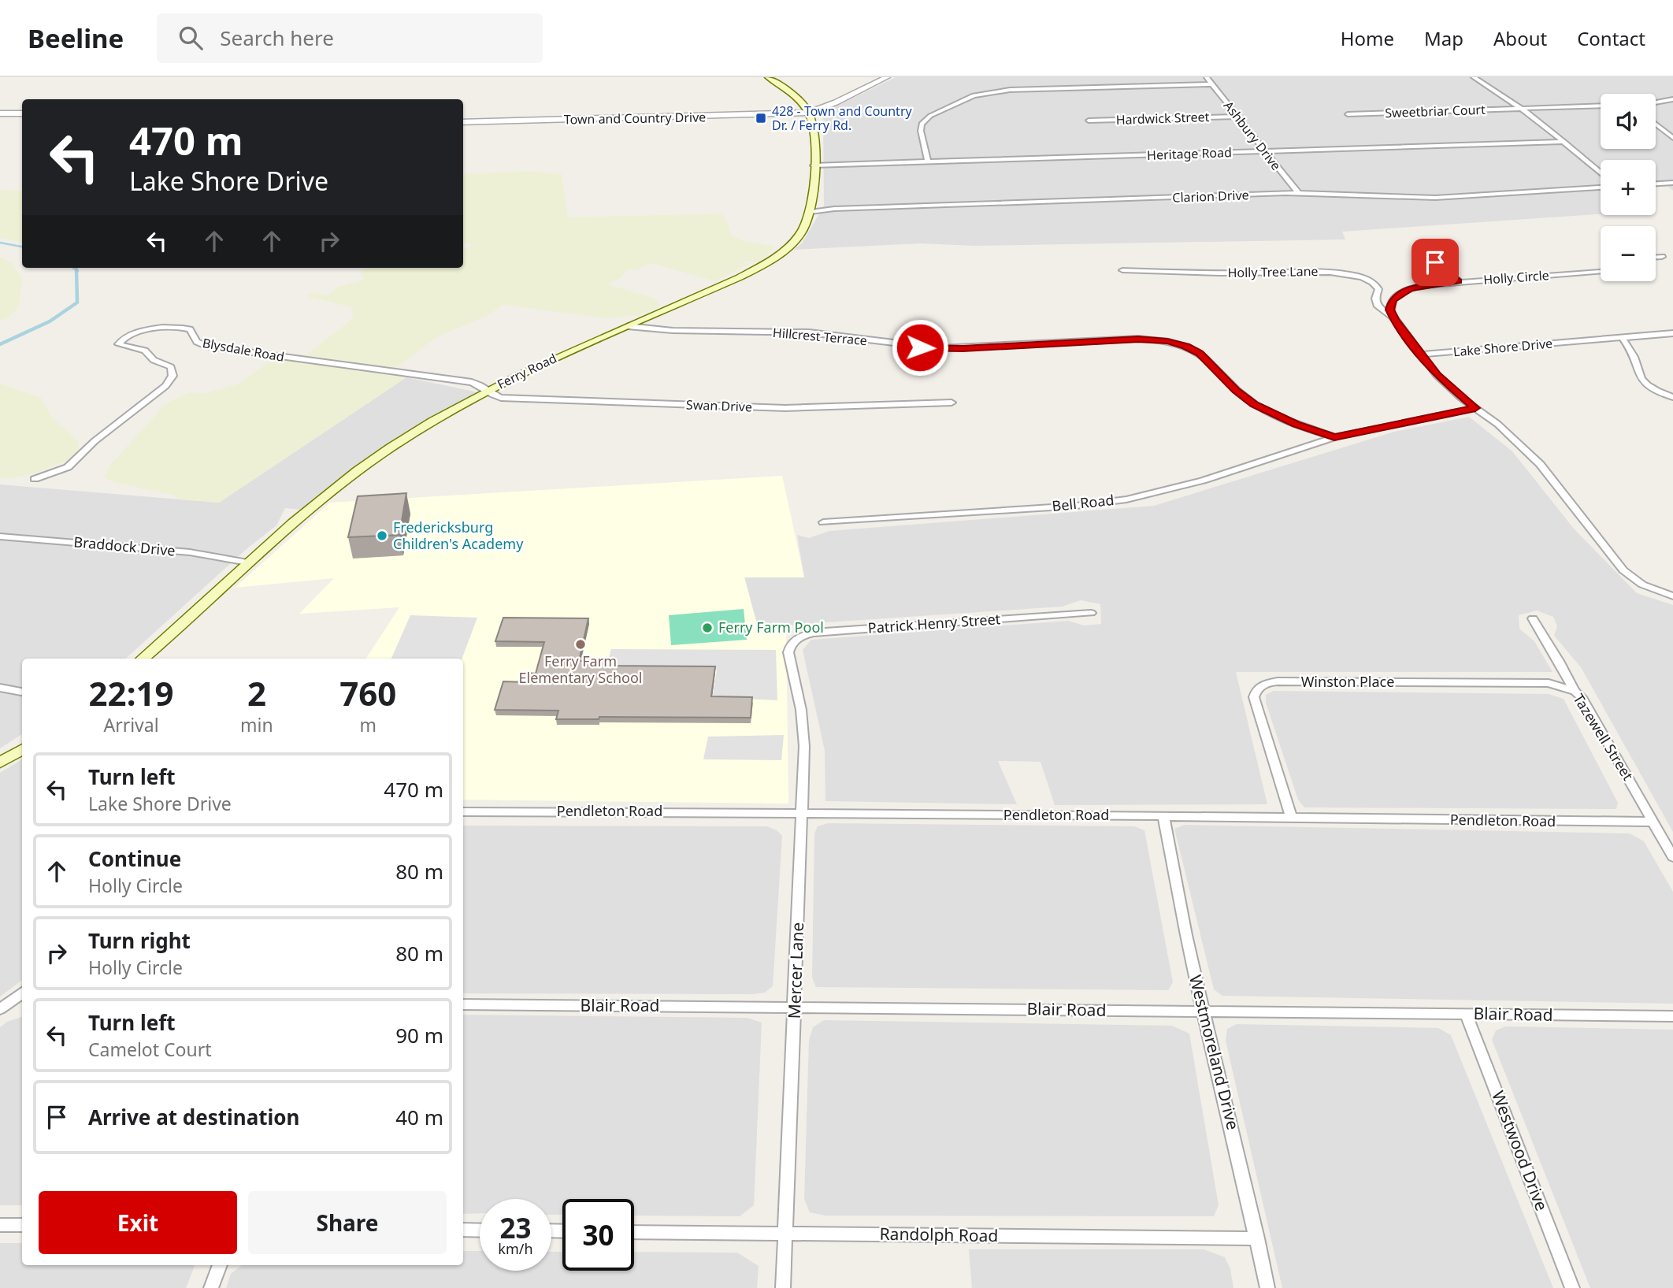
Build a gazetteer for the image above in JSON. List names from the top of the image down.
{
  "streets": {
    "main road": ["Ferry Road"],
    "street": [
      "Sweetbriar Court",
      "Town and Country Drive",
      "Hardwick Street",
      "Ashbury Drive",
      "Heritage Road",
      "Clarion Drive",
      "Holly Tree Lane",
      "Holly Circle",
      "Hillcrest Terrace",
      "Lake Shore Drive",
      "Blysdale Road",
      "Swan Drive",
      "Bell Road",
      "Braddock Drive",
      "Patrick Henry Street",
      "Winston Place",
      "Tazewell Street",
      "Pendleton Road",
      "Mercer Lane",
      "Blair Road",
      "Westmoreland Drive",
      "Westwood Drive",
      "Randolph Road"
    ]
  },
  "crossings": [
    ["Town and Country Drive", "Ferry Road"],
    ["Hardwick Street", "Ashbury Drive"],
    ["Ashbury Drive", "Heritage Road"],
    ["Ashbury Drive", "Clarion Drive"],
    ["Heritage Road", "Ferry Road"],
    ["Clarion Drive", "Ferry Road"],
    ["Holly Tree Lane", "Holly Circle"],
    ["Hillcrest Terrace", "Ferry Road"],
    ["Hillcrest Terrace", "Bell Road"],
    ["Blysdale Road", "Ferry Road"],
    ["Blysdale Road", "Swan Drive"],
    ["Ferry Road", "Swan Drive"],
    ["Ferry Road", "Braddock Drive"],
    ["Patrick Henry Street", "Mercer Lane"],
    ["Winston Place", "Tazewell Street"],
    ["Winston Place", "Pendleton Road"],
    ["Tazewell Street", "Pendleton Road"],
    ["Pendleton Road", "Mercer Lane"],
    ["Pendleton Road", "Westmoreland Drive"],
    ["Mercer Lane", "Blair Road"],
    ["Mercer Lane", "Randolph Road"],
    ["Blair Road", "Westmoreland Drive"],
    ["Blair Road", "Westwood Drive"],
    ["Westmoreland Drive", "Randolph Road"]
  ],
  "places": {
    "transit": ["428 - Town and Country Dr. / Ferry Rd."],
    "other": ["Fredericksburg Children's Academy", "Ferry Farm Pool", "Ferry Farm Elementary School"]
  },
  "page": {
    "header": "Beeline",
    "search": "Search here",
    "nav": [
      "Home",
      "Map",
      "About",
      "Contact"
    ],
    "map_buttons": ["+", "−"],
    "turn": ["470 m", "Lake Shore Drive"],
    "eta": [
      "22:19",
      "Arrival",
      "2",
      "min",
      "760",
      "m"
    ],
    "list": [
      {
        "name": "Turn left",
        "note": "Lake Shore Drive",
        "value": "470 m"
      },
      {
        "name": "Continue",
        "note": "Holly Circle",
        "value": "80 m"
      },
      {
        "name": "Turn right",
        "note": "Holly Circle",
        "value": "80 m"
      },
      {
        "name": "Turn left",
        "note": "Camelot Court",
        "value": "90 m"
      },
      {
        "name": "Arrive at destination",
        "value": "40 m"
      }
    ],
    "buttons": ["Exit", "Share"],
    "speed": "23 km/h",
    "limit": "30"
  }
}
